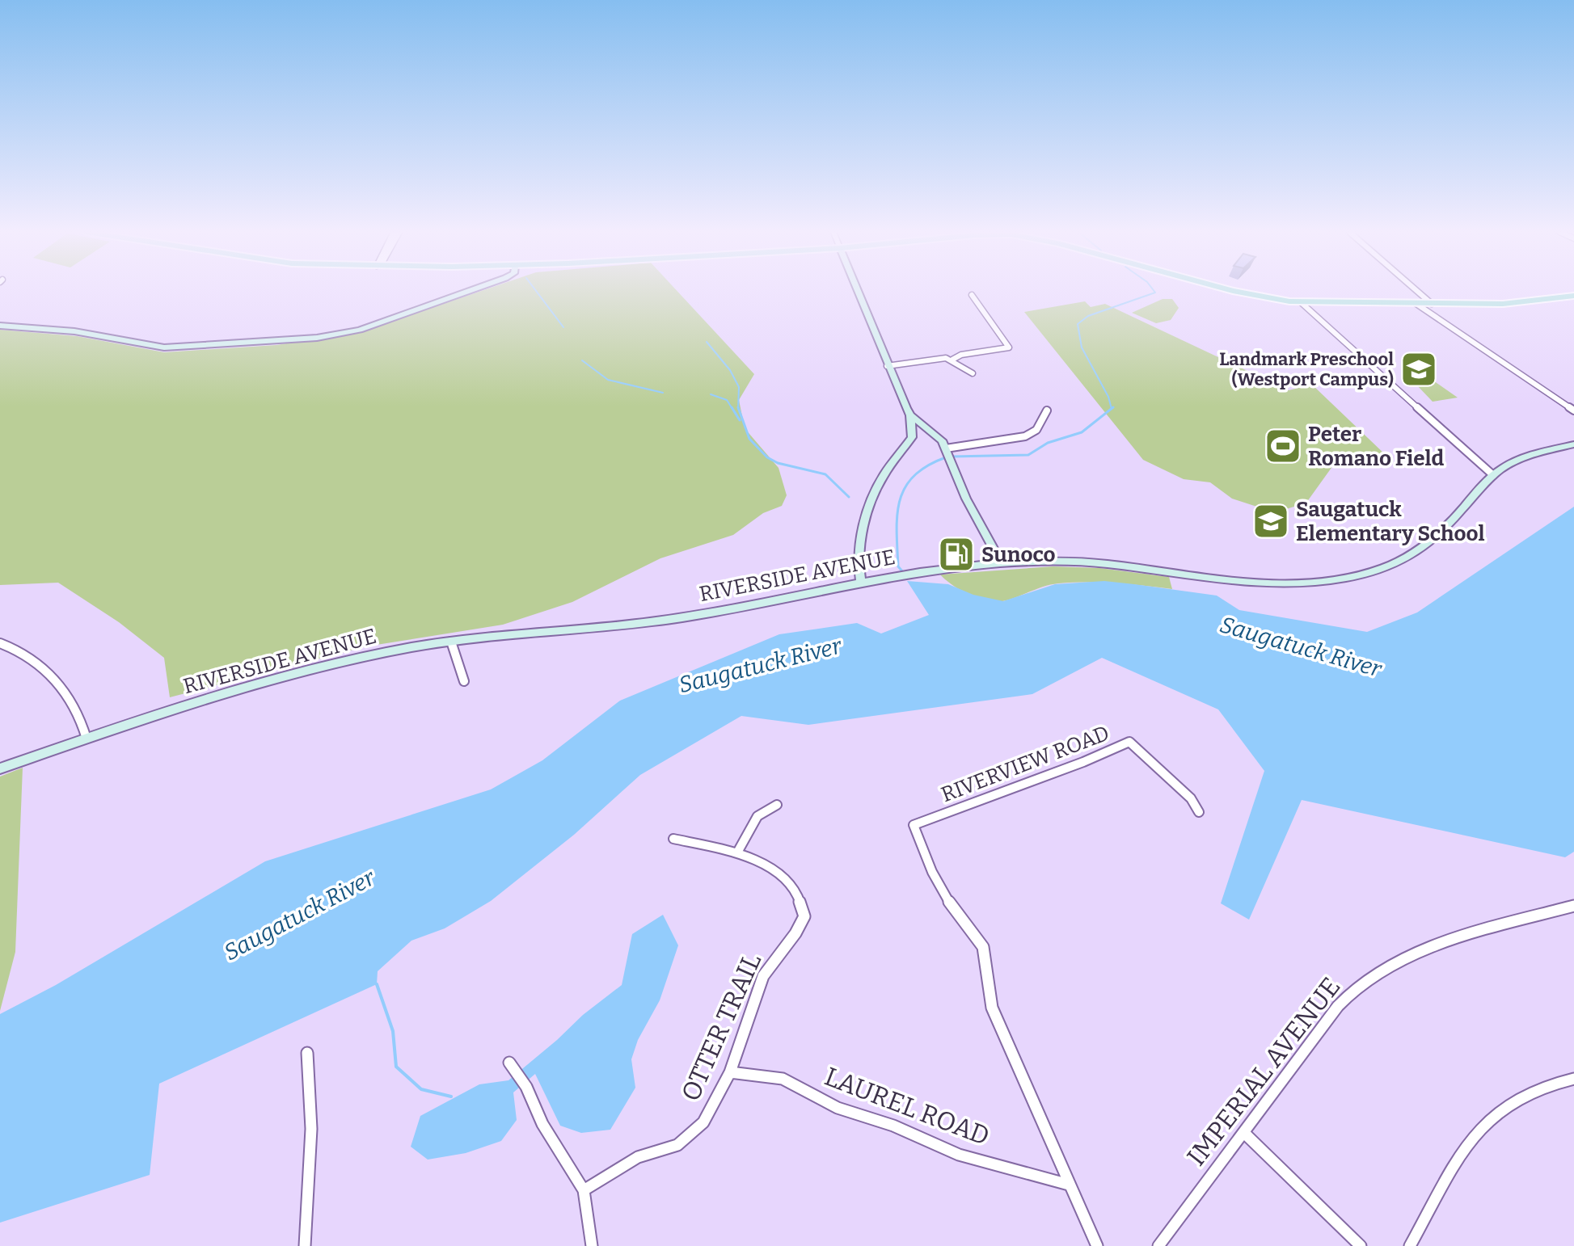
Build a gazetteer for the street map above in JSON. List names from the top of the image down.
{
  "streets": {
    "street": [
      "RIVERSIDE AVENUE",
      "RIVERVIEW ROAD",
      "OTTER TRAIL",
      "IMPERIAL AVENUE",
      "LAUREL ROAD"
    ]
  },
  "crossings": [
    ["RIVERVIEW ROAD", "LAUREL ROAD"],
    ["OTTER TRAIL", "LAUREL ROAD"]
  ],
  "water": ["Saugatuck River"],
  "places": {
    "school or university": ["Landmark Preschool (Westport Campus)", "Saugatuck Elementary School"],
    "sports": ["Peter Romano Field"],
    "fuel station": ["Sunoco"]
  }
}
